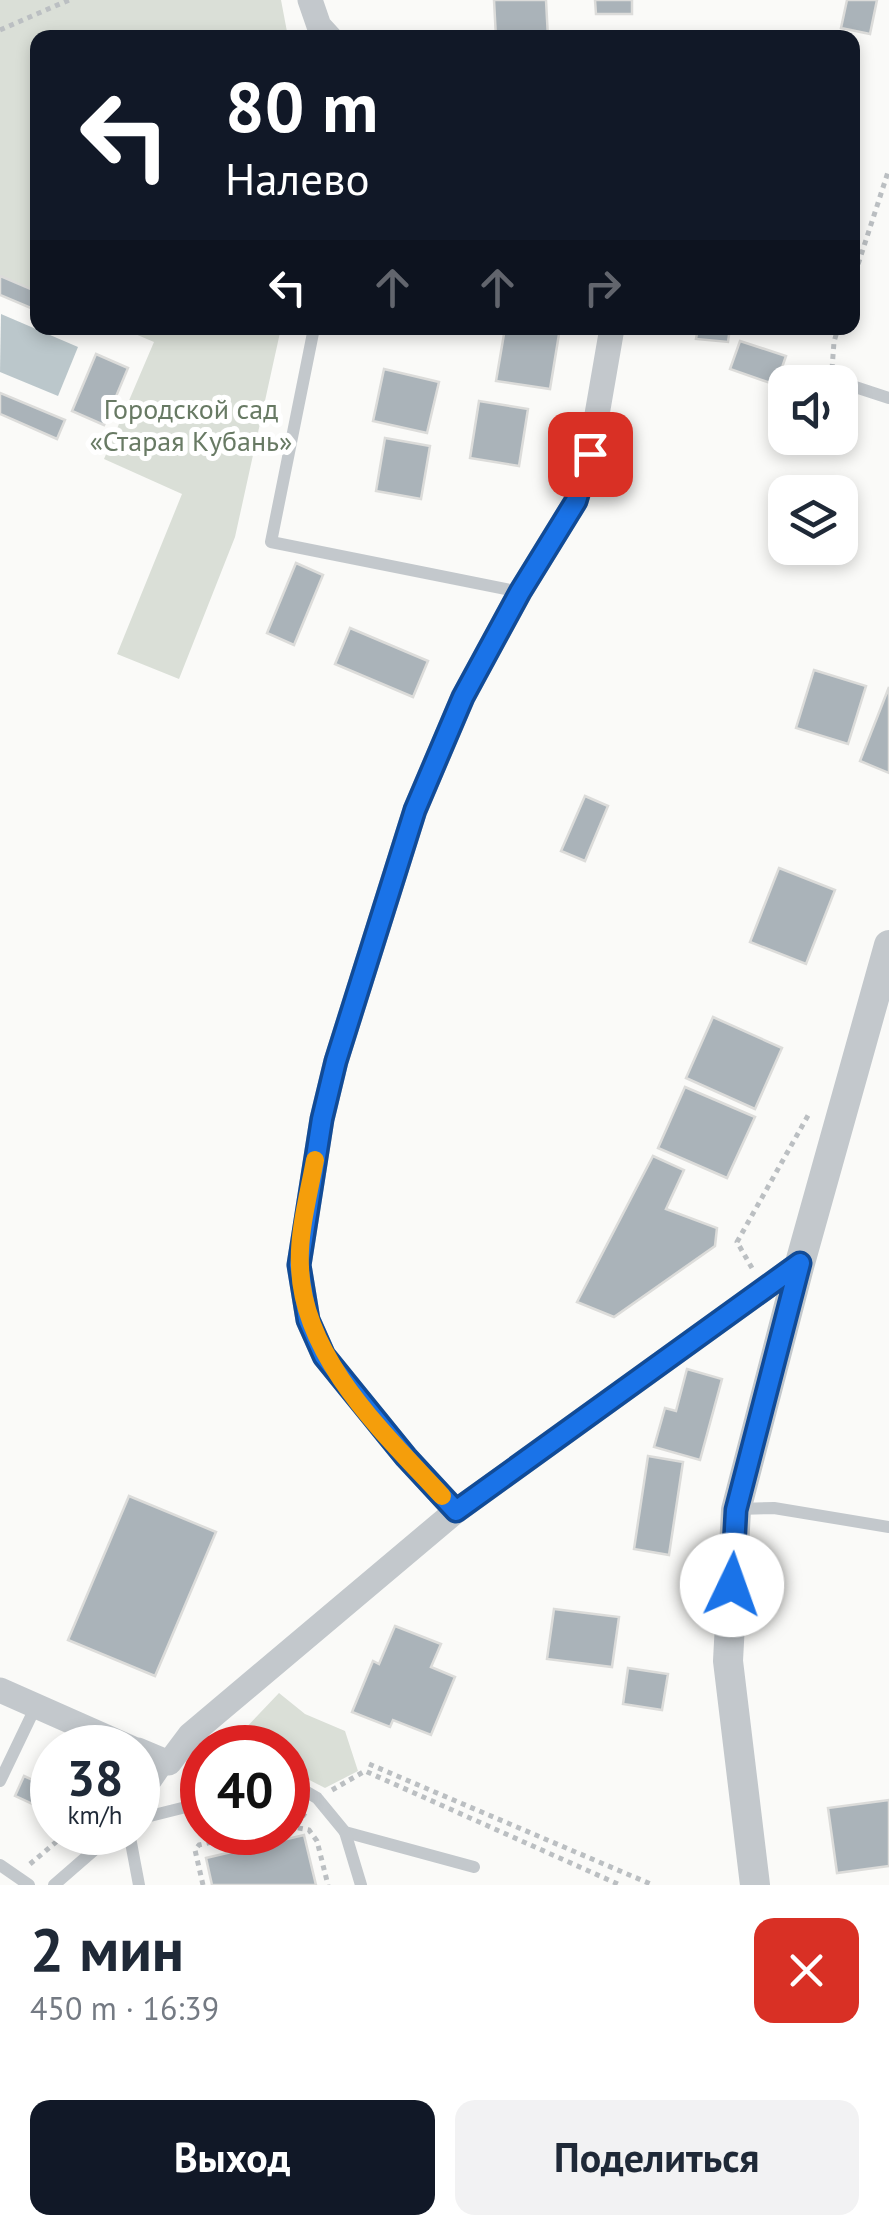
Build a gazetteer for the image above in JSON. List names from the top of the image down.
{
  "parks": ["Городской сад «Старая Кубань»"],
  "page": {
    "turn": ["80 m", "Налево"],
    "speed": "38 km/h",
    "limit": "40",
    "heading": ["2 мин", "450 m · 16:39"],
    "buttons": ["Выход", "Поделиться"]
  }
}
